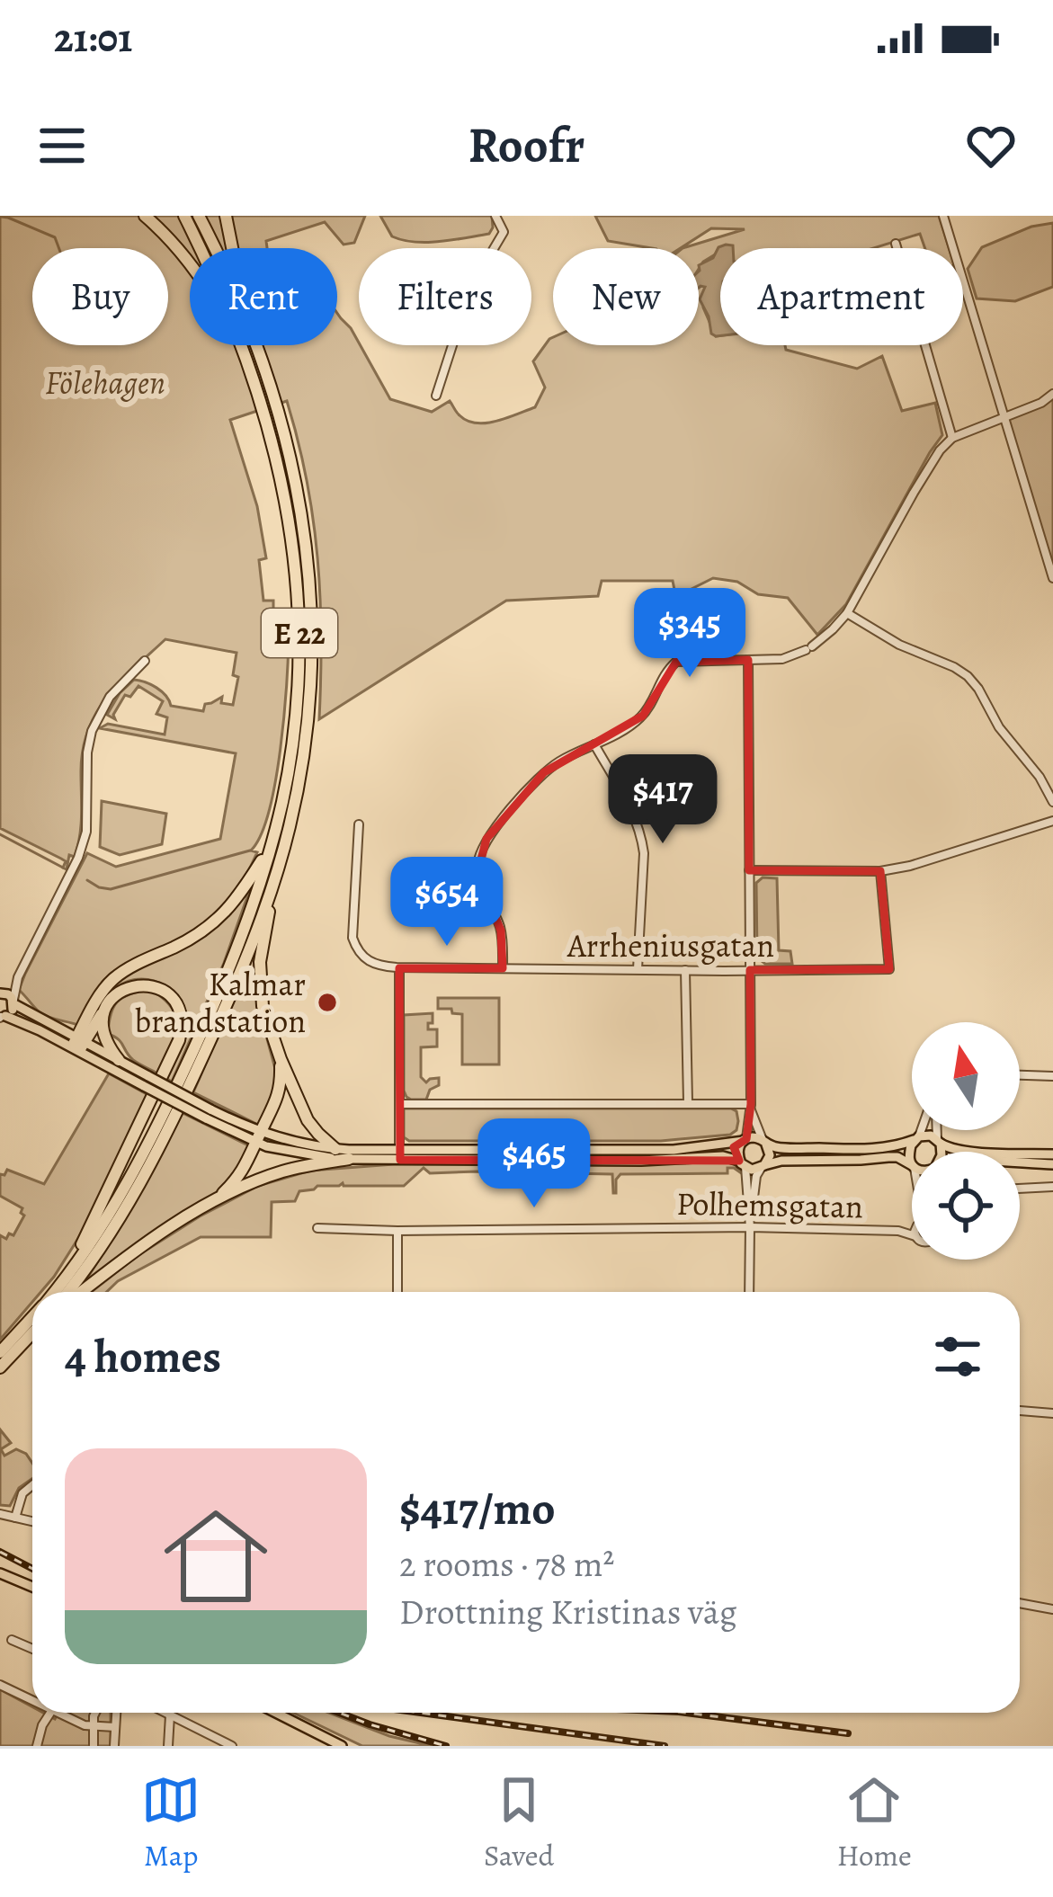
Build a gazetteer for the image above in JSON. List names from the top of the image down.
{
  "streets": {
    "highway": ["E 22"],
    "street": ["Arrheniusgatan", "Polhemsgatan"]
  },
  "parks": ["Fölehagen"],
  "places": ["Kalmar brandstation"],
  "north": "top",
  "page": {
    "status": "21:01",
    "header": "Roofr",
    "chip": [
      "Buy",
      "Rent",
      "Filters",
      "New",
      "Apartment"
    ],
    "price": [
      "$345",
      "$417",
      "$654",
      "$465"
    ],
    "heading": "4 homes",
    "list": [
      {
        "name": "$417/mo",
        "note": "2 rooms · 78 m² · Drottning Kristinas väg"
      }
    ],
    "tabs": ["Map", "Saved", "Home"]
  }
}
